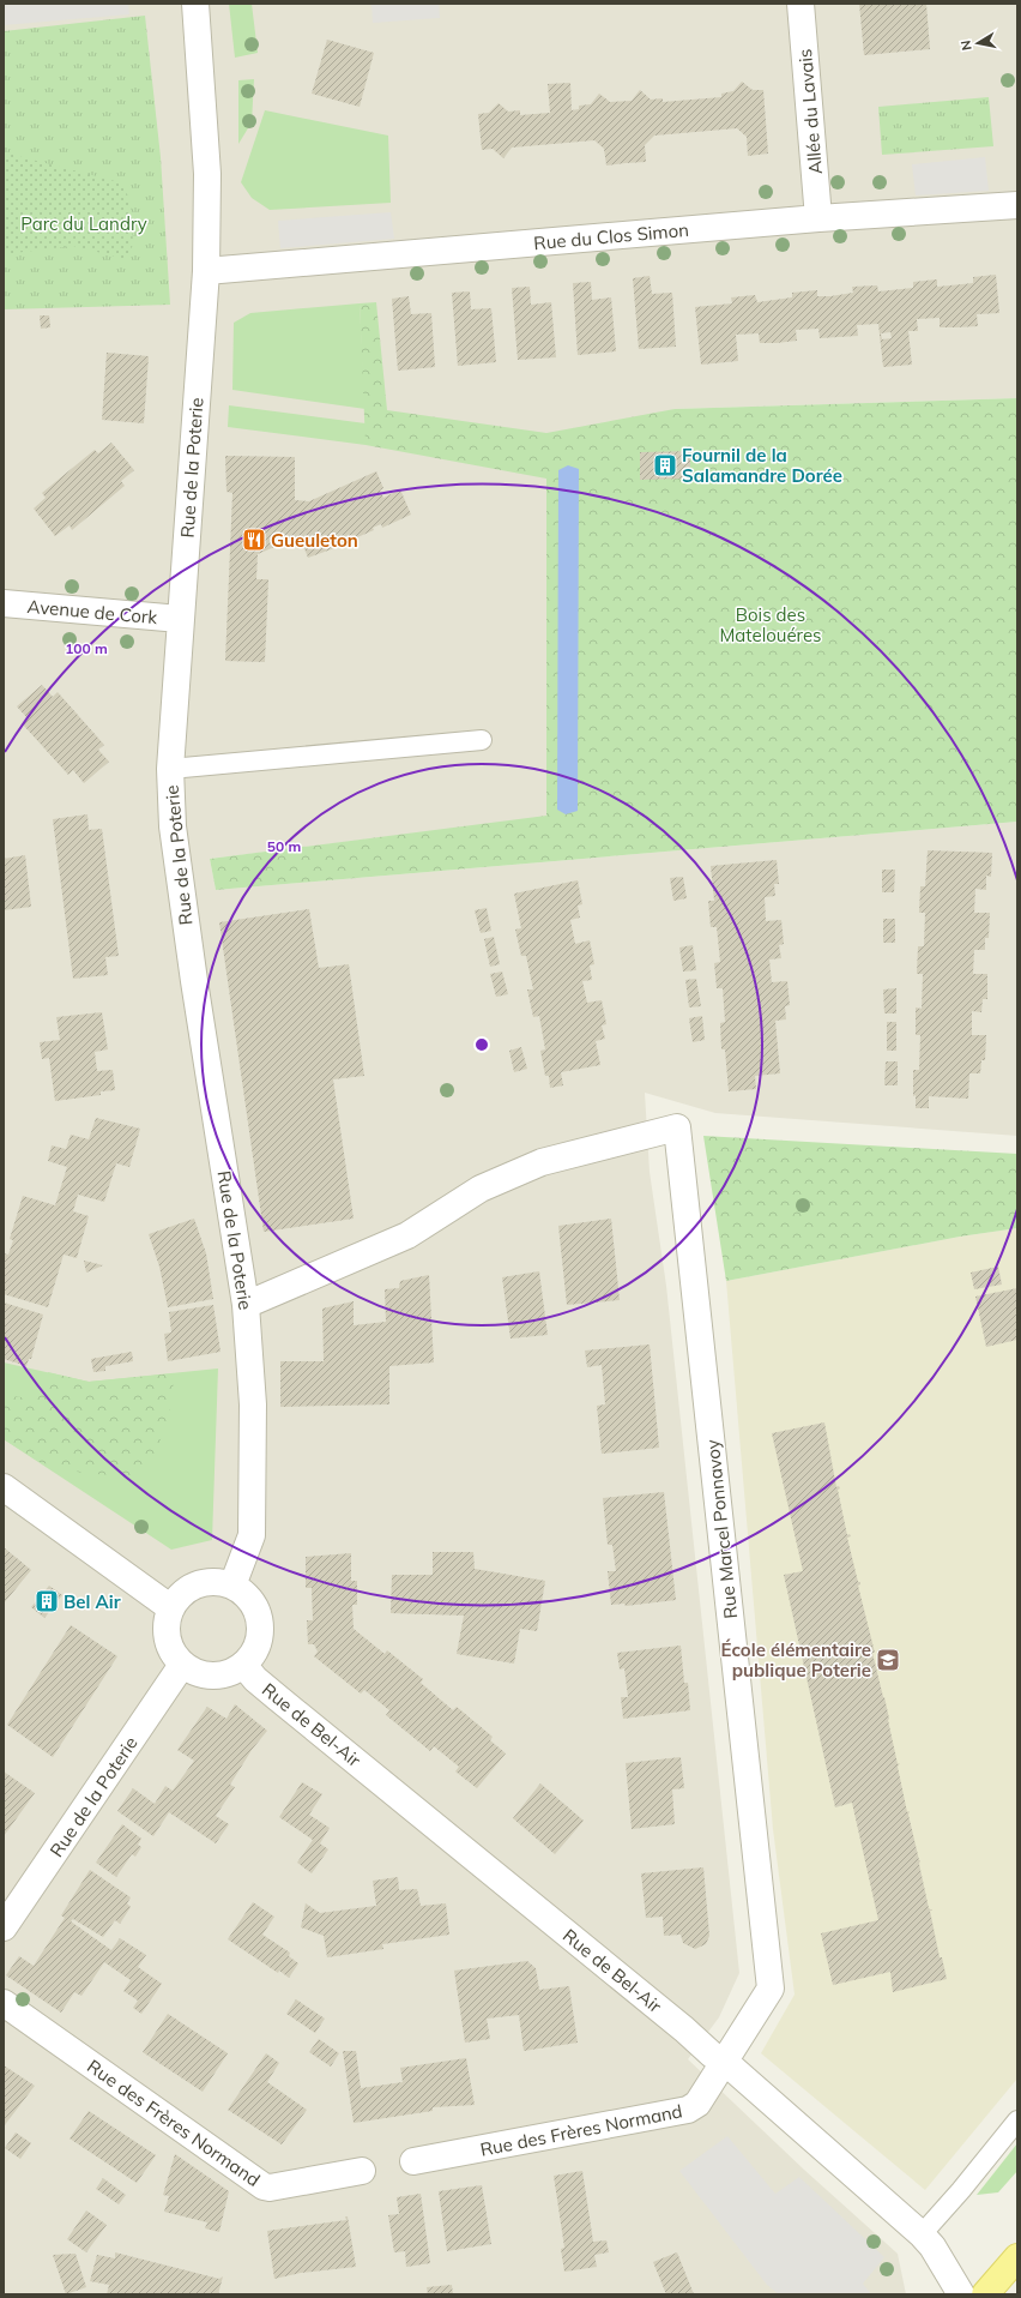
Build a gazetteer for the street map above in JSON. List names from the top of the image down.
{
  "streets": {
    "street": [
      "Allée du Lavais",
      "Rue du Clos Simon",
      "Rue de la Poterie",
      "Avenue de Cork",
      "Rue Marcel Ponnavoy",
      "Rue de Bel-Air",
      "Rue des Frères Normand"
    ]
  },
  "crossings": [
    ["Allée du Lavais", "Rue du Clos Simon"],
    ["Rue du Clos Simon", "Rue de la Poterie"],
    ["Rue de la Poterie", "Avenue de Cork"],
    ["Rue de la Poterie", "Rue Marcel Ponnavoy"],
    ["Rue de la Poterie", "Rue de Bel-Air"],
    ["Rue Marcel Ponnavoy", "Rue de Bel-Air"],
    ["Rue Marcel Ponnavoy", "Rue des Frères Normand"],
    ["Rue de Bel-Air", "Rue des Frères Normand"]
  ],
  "parks": ["Parc du Landry", "Bois des Matelouéres"],
  "places": {
    "building": ["Fournil de la Salamandre Dorée", "Bel Air"],
    "restaurant": ["Gueuleton"],
    "school or university": ["École élémentaire publique Poterie"]
  },
  "north": "left",
  "rings": ["100 m", "50 m"]
}
